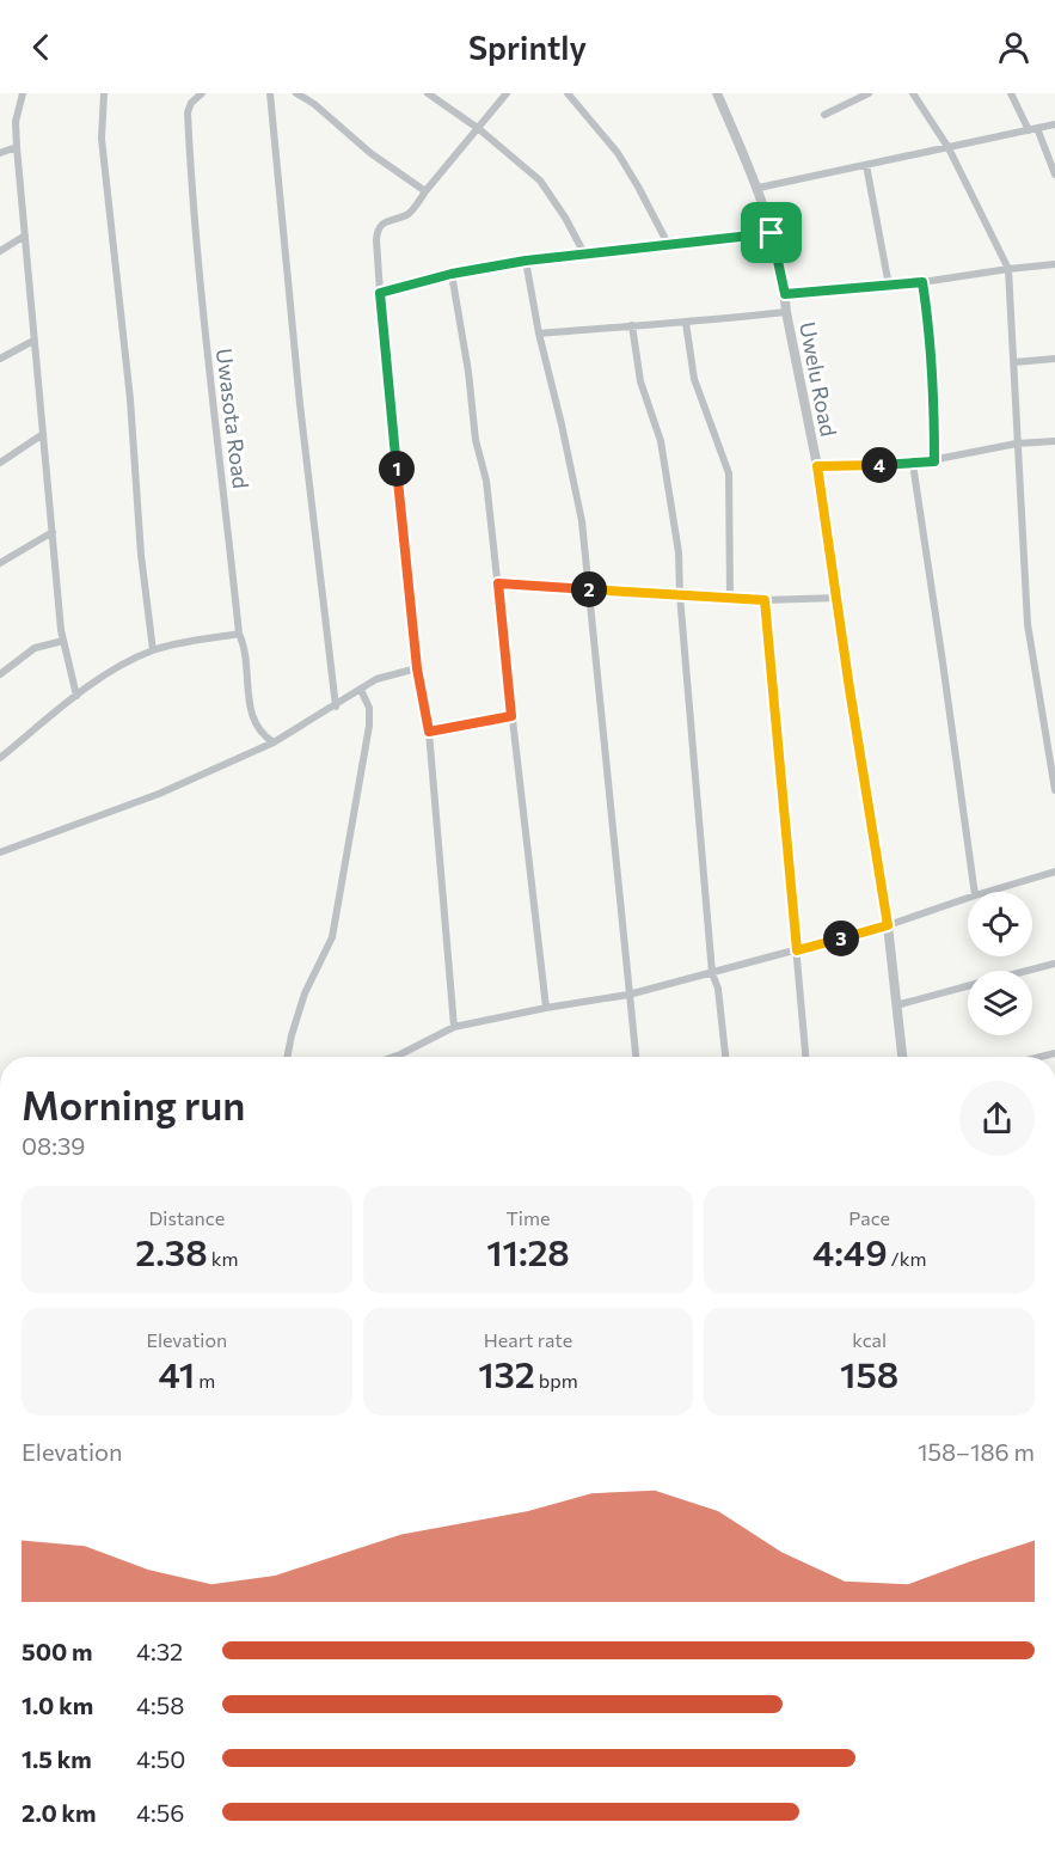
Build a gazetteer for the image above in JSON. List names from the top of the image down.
{
  "streets": {
    "street": ["Uwelu Road", "Uwasota Road"]
  },
  "page": {
    "header": "Sprintly",
    "pins": [
      "4",
      "1",
      "2",
      "3"
    ],
    "heading": ["Morning run", "08:39"],
    "stats": [
      ["Distance", "2.38 km"],
      ["Time", "11:28"],
      ["Pace", "4:49 /km"],
      ["Elevation", "41 m"],
      ["Heart rate", "132 bpm"],
      ["kcal", "158"]
    ],
    "chart": ["Elevation", "158–186 m"],
    "list": [
      {
        "name": "500 m",
        "note": "4:32"
      },
      {
        "name": "1.0 km",
        "note": "4:58"
      },
      {
        "name": "1.5 km",
        "note": "4:50"
      },
      {
        "name": "2.0 km",
        "note": "4:56"
      }
    ]
  }
}
